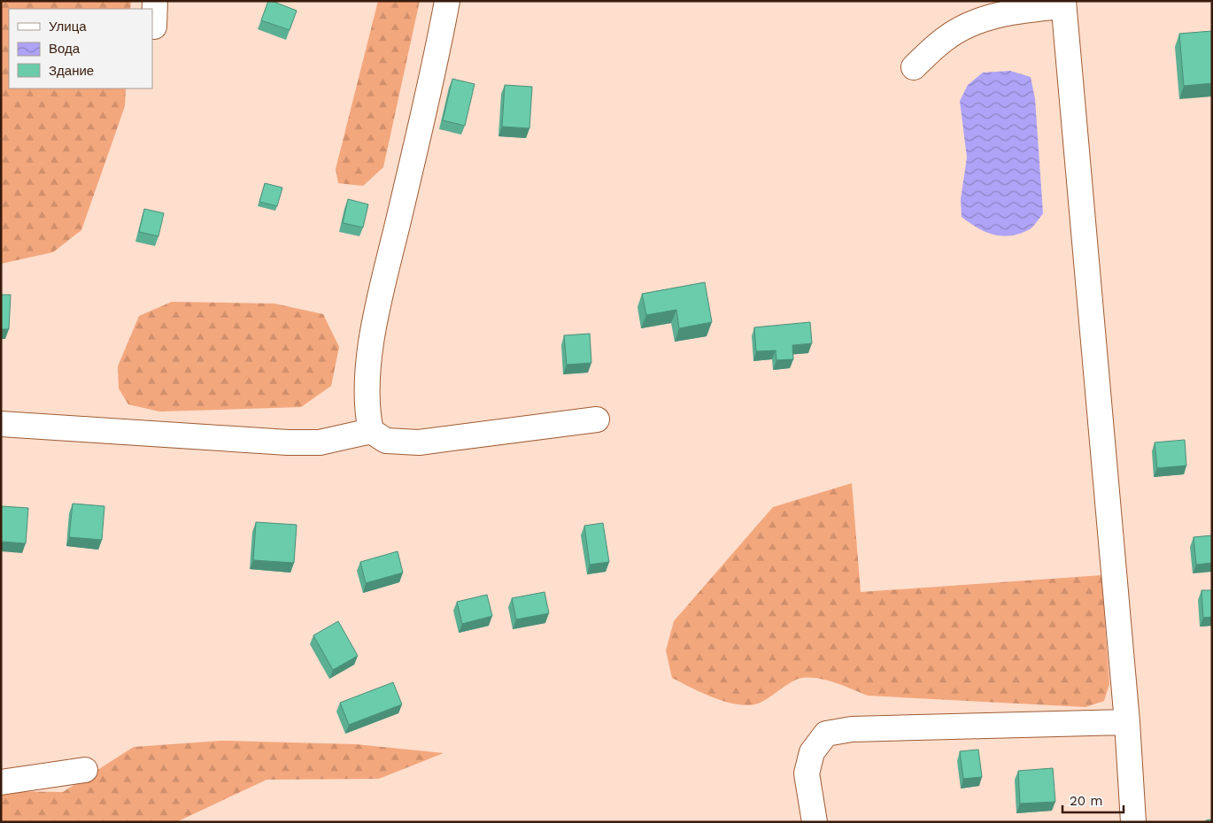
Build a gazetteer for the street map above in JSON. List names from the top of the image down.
{
  "legend": ["Улица", "Вода", "Здание"],
  "scale_bar": "20 m"
}
